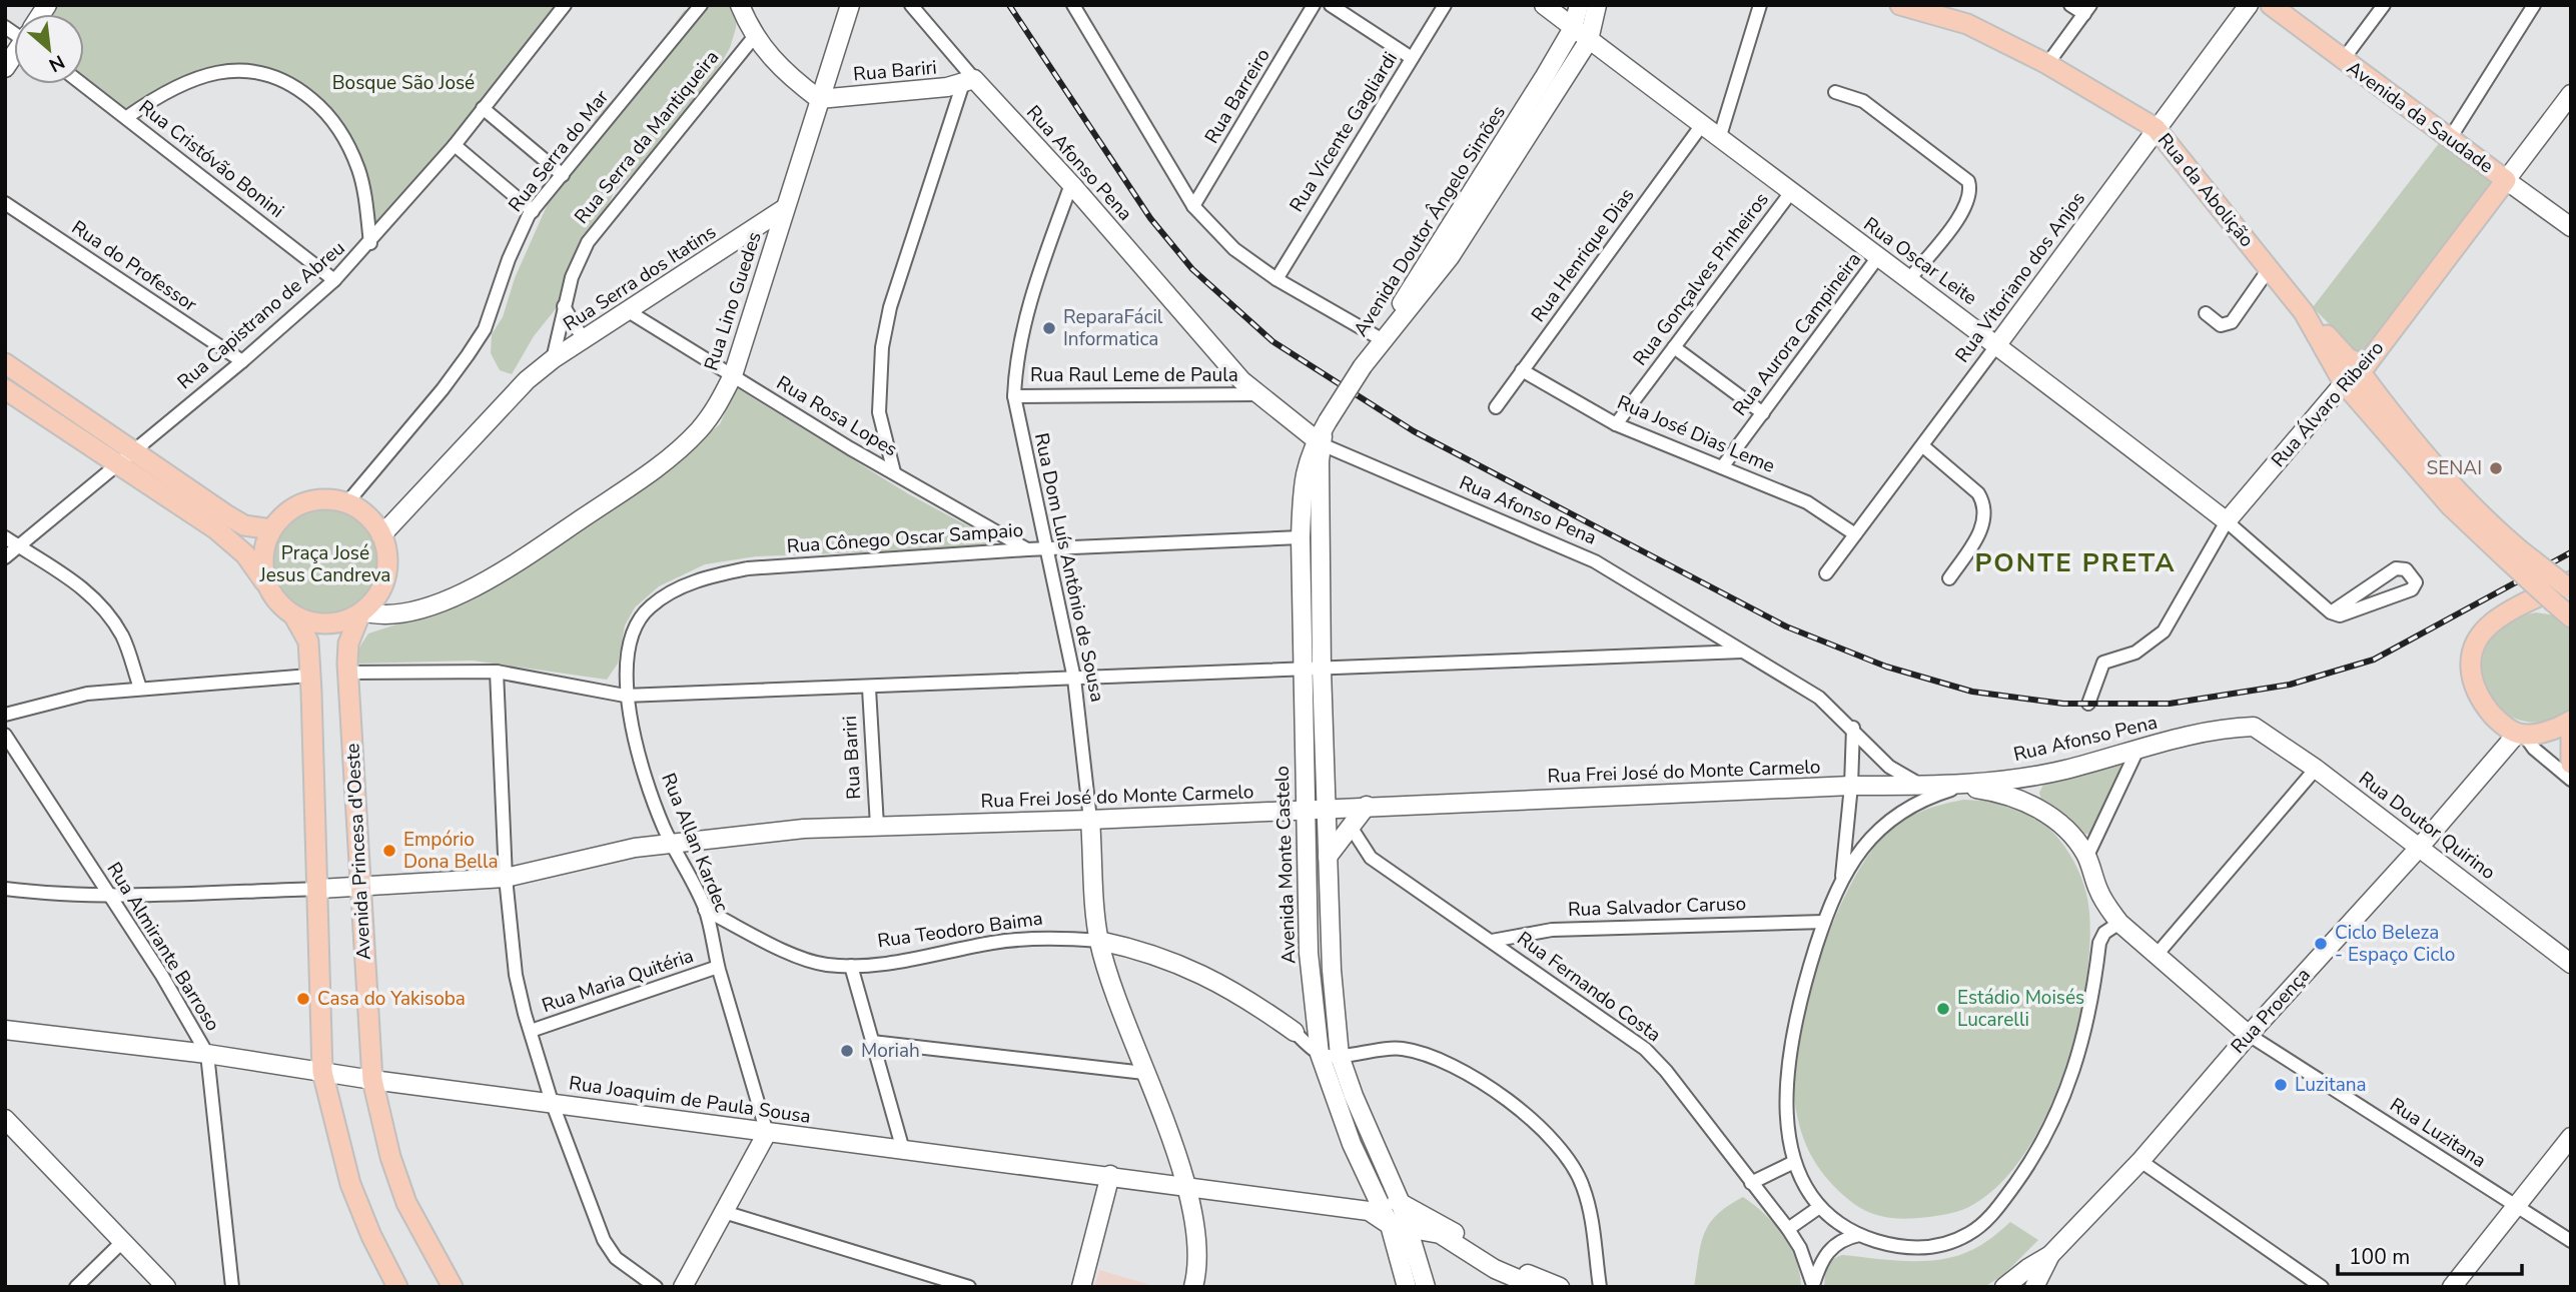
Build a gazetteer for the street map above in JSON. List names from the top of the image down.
{
  "streets": {
    "main road": [
      "Rua Bariri",
      "Avenida da Saudade",
      "Rua Afonso Pena",
      "Rua da Abolição",
      "Avenida Doutor Ângelo Simões",
      "Rua Oscar Leite",
      "Rua Vitoriano dos Anjos",
      "Rua Serra dos Itatins",
      "Rua Lino Guedes",
      "Rua Álvaro Ribeiro",
      "Rua Dom Luís Antônio de Sousa",
      "Rua Frei José do Monte Carmelo",
      "Rua Doutor Quirino",
      "Avenida Princesa d'Oeste",
      "Avenida Monte Castelo",
      "Rua Teodoro Baima",
      "Rua Proença",
      "Rua Joaquim de Paula Sousa"
    ],
    "street": [
      "Rua Barreiro",
      "Rua Vicente Gagliardi",
      "Rua Serra da Mantiqueira",
      "Rua Serra do Mar",
      "Rua Cristóvão Bonini",
      "Rua Henrique Dias",
      "Rua do Professor",
      "Rua Gonçalves Pinheiros",
      "Rua Capistrano de Abreu",
      "Rua Aurora Campineira",
      "Rua Raul Leme de Paula",
      "Rua Rosa Lopes",
      "Rua José Dias Leme",
      "Rua Cônego Oscar Sampaio",
      "Rua Allan Kardec",
      "Rua Salvador Caruso",
      "Rua Almirante Barroso",
      "Rua Maria Quitéria",
      "Rua Fernando Costa",
      "Rua Luzitana"
    ]
  },
  "crossings": [
    ["Rua Bariri", "Rua Afonso Pena"],
    ["Rua Bariri", "Rua Lino Guedes"],
    ["Rua Bariri", "Rua Frei José do Monte Carmelo"],
    ["Avenida da Saudade", "Rua Álvaro Ribeiro"],
    ["Rua Serra da Mantiqueira", "Rua Serra dos Itatins"],
    ["Rua Serra do Mar", "Rua Lino Guedes"],
    ["Rua Serra do Mar", "Avenida Princesa d'Oeste"],
    ["Rua Cristóvão Bonini", "Rua Capistrano de Abreu"],
    ["Rua Afonso Pena", "Rua Raul Leme de Paula"],
    ["Rua Afonso Pena", "Rua Dom Luís Antônio de Sousa"],
    ["Rua Afonso Pena", "Rua Frei José do Monte Carmelo"],
    ["Rua Afonso Pena", "Rua Doutor Quirino"],
    ["Rua Afonso Pena", "Avenida Monte Castelo"],
    ["Rua da Abolição", "Rua Vitoriano dos Anjos"],
    ["Rua da Abolição", "Rua Álvaro Ribeiro"],
    ["Avenida Doutor Ângelo Simões", "Rua Oscar Leite"],
    ["Avenida Doutor Ângelo Simões", "Avenida Monte Castelo"],
    ["Rua Henrique Dias", "Rua Oscar Leite"],
    ["Rua Henrique Dias", "Rua José Dias Leme"],
    ["Rua Oscar Leite", "Rua Vitoriano dos Anjos"],
    ["Rua Oscar Leite", "Rua Gonçalves Pinheiros"],
    ["Rua Oscar Leite", "Rua Aurora Campineira"],
    ["Rua Oscar Leite", "Rua Álvaro Ribeiro"],
    ["Rua do Professor", "Rua Capistrano de Abreu"],
    ["Rua Vitoriano dos Anjos", "Rua José Dias Leme"],
    ["Rua Serra dos Itatins", "Rua Lino Guedes"],
    ["Rua Serra dos Itatins", "Rua Rosa Lopes"],
    ["Rua Gonçalves Pinheiros", "Rua José Dias Leme"],
    ["Rua Lino Guedes", "Rua Rosa Lopes"],
    ["Rua Lino Guedes", "Avenida Princesa d'Oeste"],
    ["Rua Aurora Campineira", "Rua José Dias Leme"],
    ["Rua Raul Leme de Paula", "Rua Dom Luís Antônio de Sousa"],
    ["Rua Rosa Lopes", "Rua Cônego Oscar Sampaio"],
    ["Rua Cônego Oscar Sampaio", "Rua Dom Luís Antônio de Sousa"],
    ["Rua Cônego Oscar Sampaio", "Rua Allan Kardec"],
    ["Rua Cônego Oscar Sampaio", "Avenida Monte Castelo"],
    ["Rua Dom Luís Antônio de Sousa", "Rua Frei José do Monte Carmelo"],
    ["Rua Dom Luís Antônio de Sousa", "Rua Teodoro Baima"],
    ["Rua Dom Luís Antônio de Sousa", "Rua Joaquim de Paula Sousa"],
    ["Rua Frei José do Monte Carmelo", "Rua Allan Kardec"],
    ["Rua Frei José do Monte Carmelo", "Avenida Princesa d'Oeste"],
    ["Rua Frei José do Monte Carmelo", "Avenida Monte Castelo"],
    ["Rua Doutor Quirino", "Rua Proença"],
    ["Rua Allan Kardec", "Rua Teodoro Baima"],
    ["Rua Allan Kardec", "Rua Maria Quitéria"],
    ["Rua Allan Kardec", "Rua Joaquim de Paula Sousa"],
    ["Avenida Princesa d'Oeste", "Rua Joaquim de Paula Sousa"],
    ["Avenida Monte Castelo", "Rua Joaquim de Paula Sousa"],
    ["Rua Salvador Caruso", "Rua Fernando Costa"],
    ["Rua Almirante Barroso", "Rua Joaquim de Paula Sousa"],
    ["Rua Proença", "Rua Luzitana"]
  ],
  "districts": ["PONTE PRETA"],
  "parks": ["Bosque São José", "Praça José Jesus Candreva"],
  "places": [
    "ReparaFácil Informatica",
    "SENAI",
    "Empório Dona Bella",
    "Ciclo Beleza - Espaço Ciclo",
    "Casa do Yakisoba",
    "Estádio Moisés Lucarelli",
    "Moriah",
    "Luzitana"
  ],
  "scale_bar": "100 m",
  "north": "bottom right"
}
